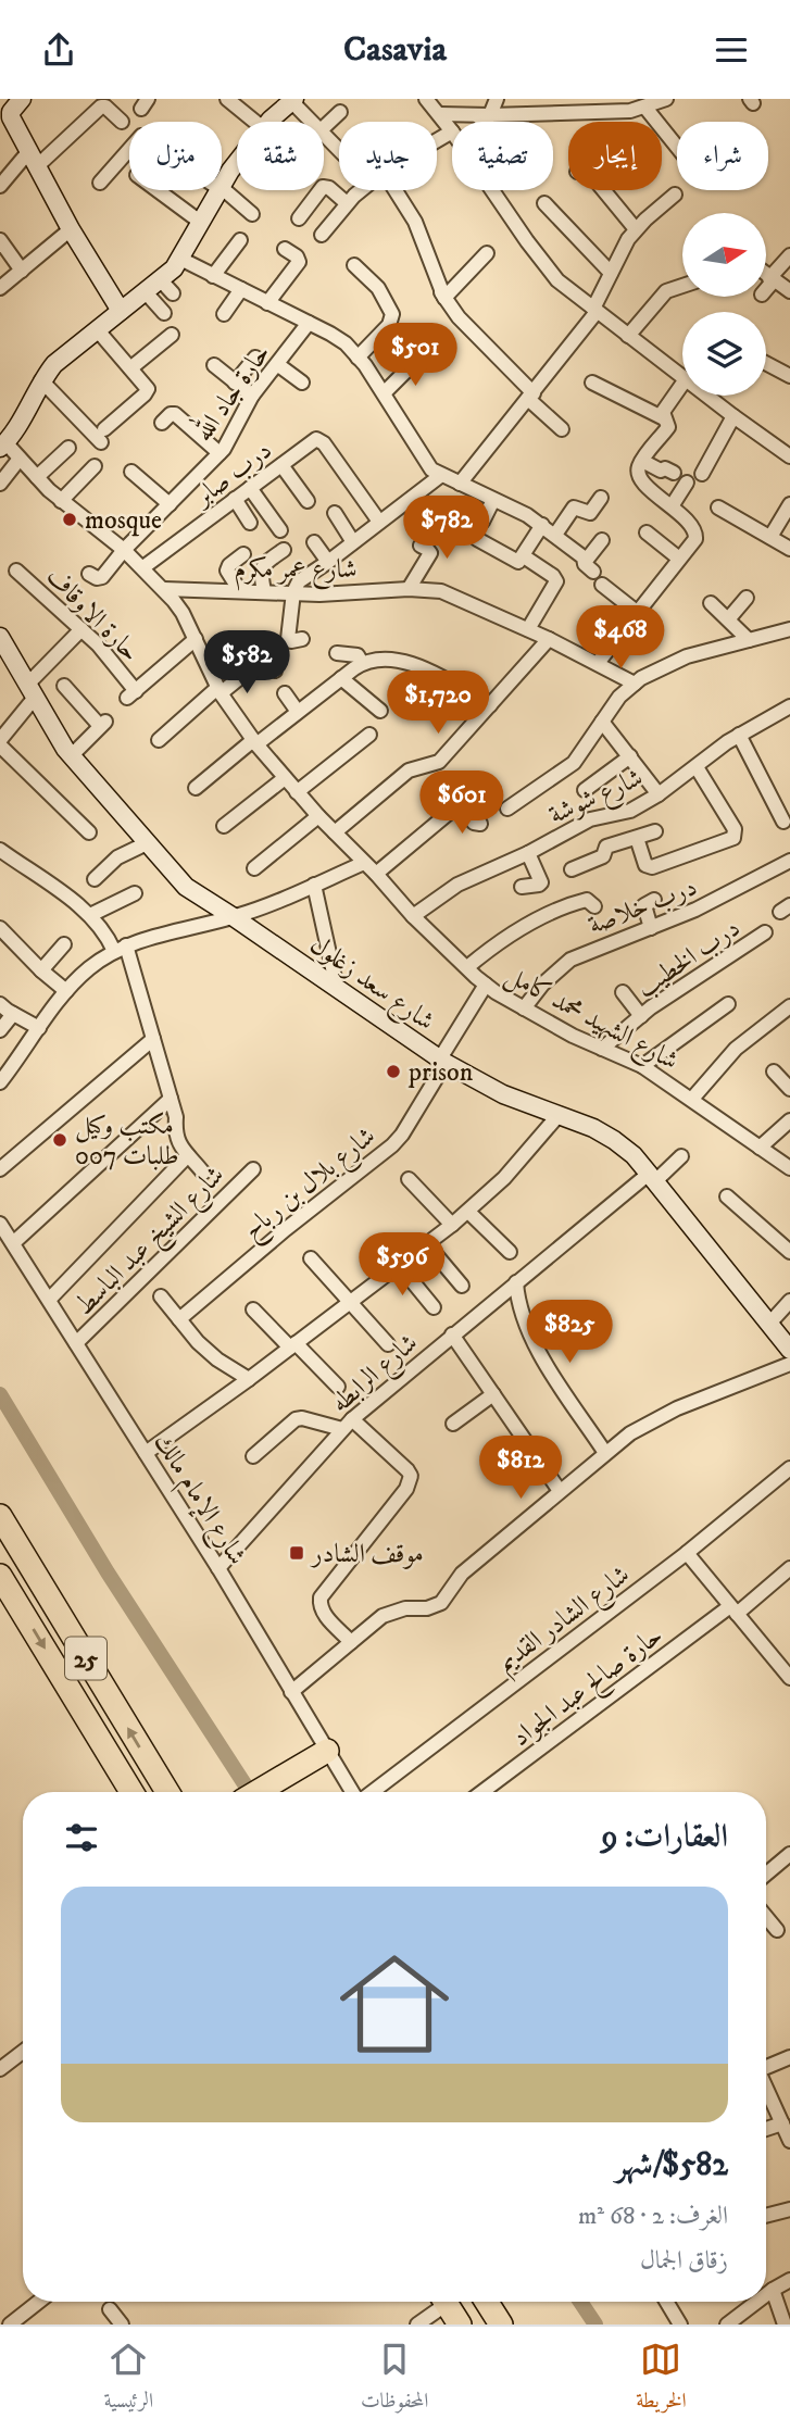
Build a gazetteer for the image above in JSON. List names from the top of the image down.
{
  "streets": {
    "highway": ["25"],
    "street": [
      "حارة جاد الله",
      "درب صابر",
      "شارع عمر مكرم",
      "حارة الاوقاف",
      "شارع شوشة",
      "درب خلاصة",
      "درب الخطيب",
      "شارع سعد زغلول",
      "شارع الشهيد محمد كامل",
      "شارع بلال بن رباح",
      "شارع الشيخ عبد الباسط",
      "شارع الرابطه",
      "شارع الإمام مالك",
      "شارع الشادر القديم",
      "حارة صالح عبد الجواد"
    ]
  },
  "crossings": [
    ["حارة جاد الله", "شارع الشهيد محمد كامل"],
    ["درب صابر", "شارع الشهيد محمد كامل"],
    ["شارع عمر مكرم", "شارع الشهيد محمد كامل"],
    ["حارة الاوقاف", "شارع الشهيد محمد كامل"],
    ["شارع شوشة", "شارع الشهيد محمد كامل"],
    ["درب خلاصة", "شارع الشهيد محمد كامل"],
    ["درب الخطيب", "شارع الشهيد محمد كامل"],
    ["شارع سعد زغلول", "شارع بلال بن رباح"],
    ["شارع سعد زغلول", "شارع الرابطه"],
    ["شارع الشهيد محمد كامل", "شارع بلال بن رباح"],
    ["شارع الشيخ عبد الباسط", "شارع الإمام مالك"],
    ["شارع الرابطه", "شارع الإمام مالك"]
  ],
  "places": {
    "other": ["mosque", "prison", "مكتب وكيل طلبات 007"],
    "transit": ["موقف الشادر"]
  },
  "north": "right",
  "page": {
    "header": "Casavia",
    "chip": [
      "شراء",
      "إيجار",
      "تصفية",
      "جديد",
      "شقة",
      "منزل"
    ],
    "price": [
      "$501",
      "$782",
      "$468",
      "$582",
      "$1,720",
      "$601",
      "$596",
      "$825",
      "$812"
    ],
    "heading": "العقارات: 9",
    "list": [
      {
        "name": "$582/شهر",
        "note": "الغرف: 2 · 68 m² · زقاق الجمال"
      }
    ],
    "tabs": ["الخريطة", "المحفوظات", "الرئيسية"]
  }
}
